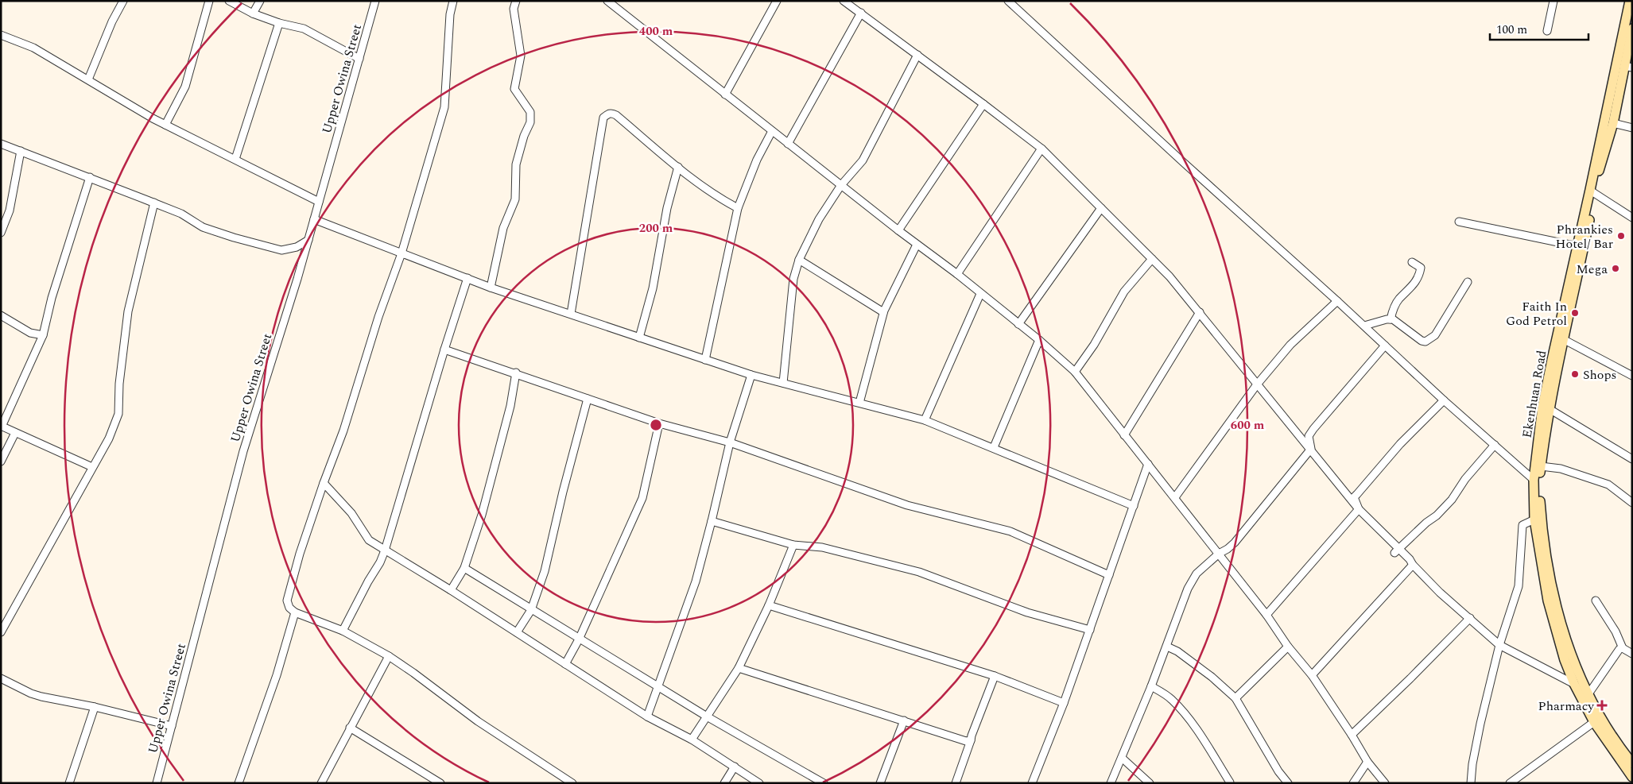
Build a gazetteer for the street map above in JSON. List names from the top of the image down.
{
  "streets": {
    "main road": ["Ekenhuan Road"],
    "street": ["Upper Owina Street"]
  },
  "places": {
    "other": [
      "Phrankies Hotel/ Bar",
      "Mega",
      "Faith In God Petrol",
      "Shops"
    ],
    "health": ["Pharmacy"]
  },
  "scale_bar": "100 m",
  "rings": ["400 m", "200 m", "600 m"]
}
